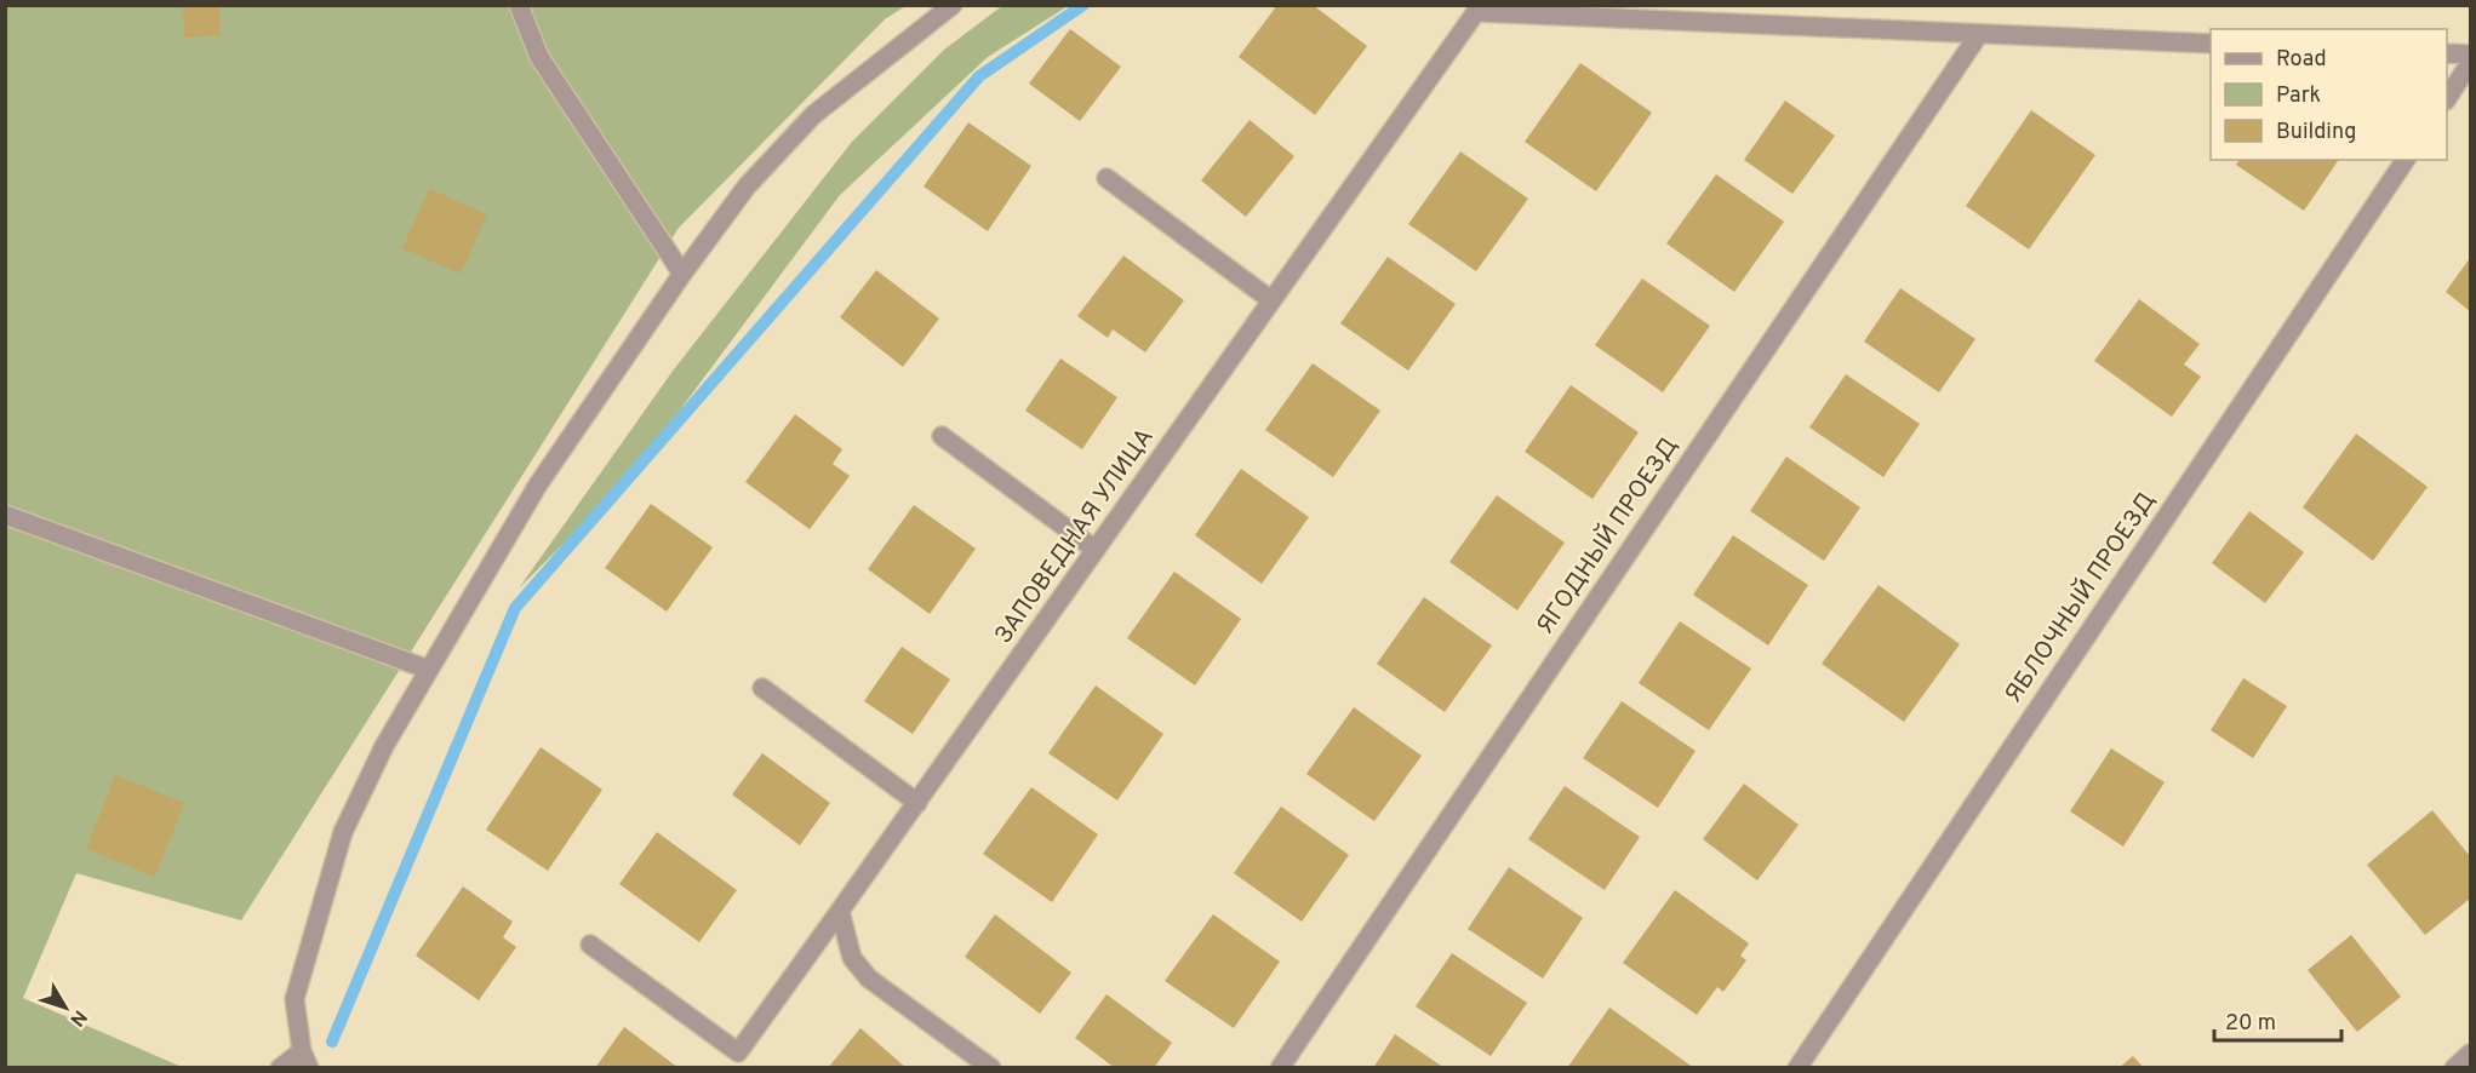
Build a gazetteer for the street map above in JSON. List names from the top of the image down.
{
  "streets": {
    "street": ["ЗАПОВЕДНАЯ УЛИЦА", "ЯГОДНЫЙ ПРОЕЗД", "ЯБЛОЧНЫЙ ПРОЕЗД"]
  },
  "legend": ["Road", "Park", "Building"],
  "scale_bar": "20 m",
  "north": "bottom right"
}
